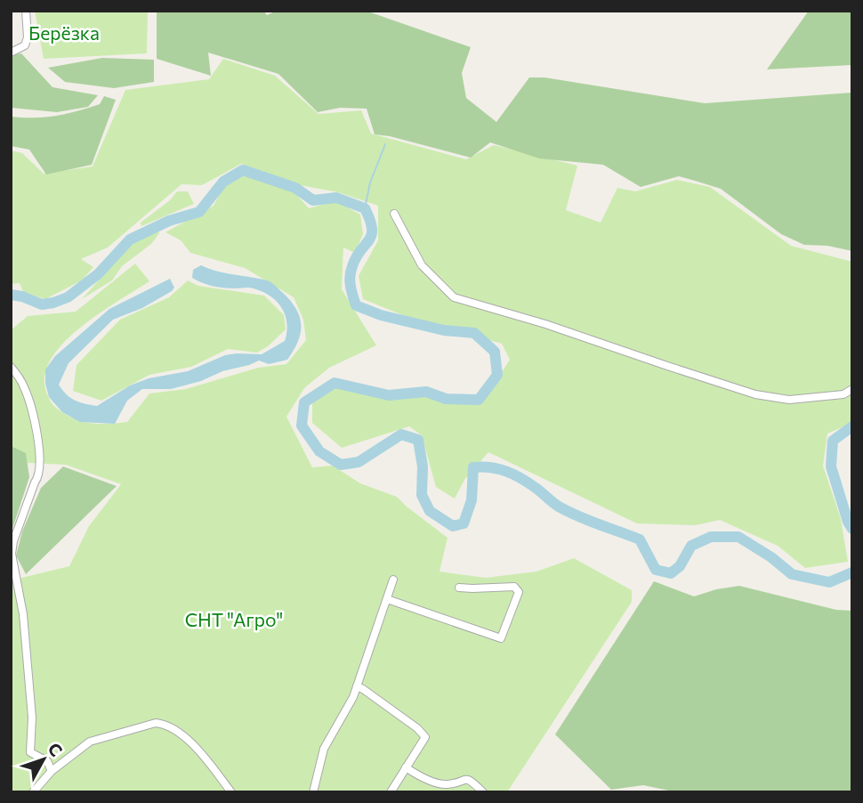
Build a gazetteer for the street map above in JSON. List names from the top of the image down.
{
  "parks": ["Берёзка", "СНТ \"Агро\""],
  "north": "top right"
}
